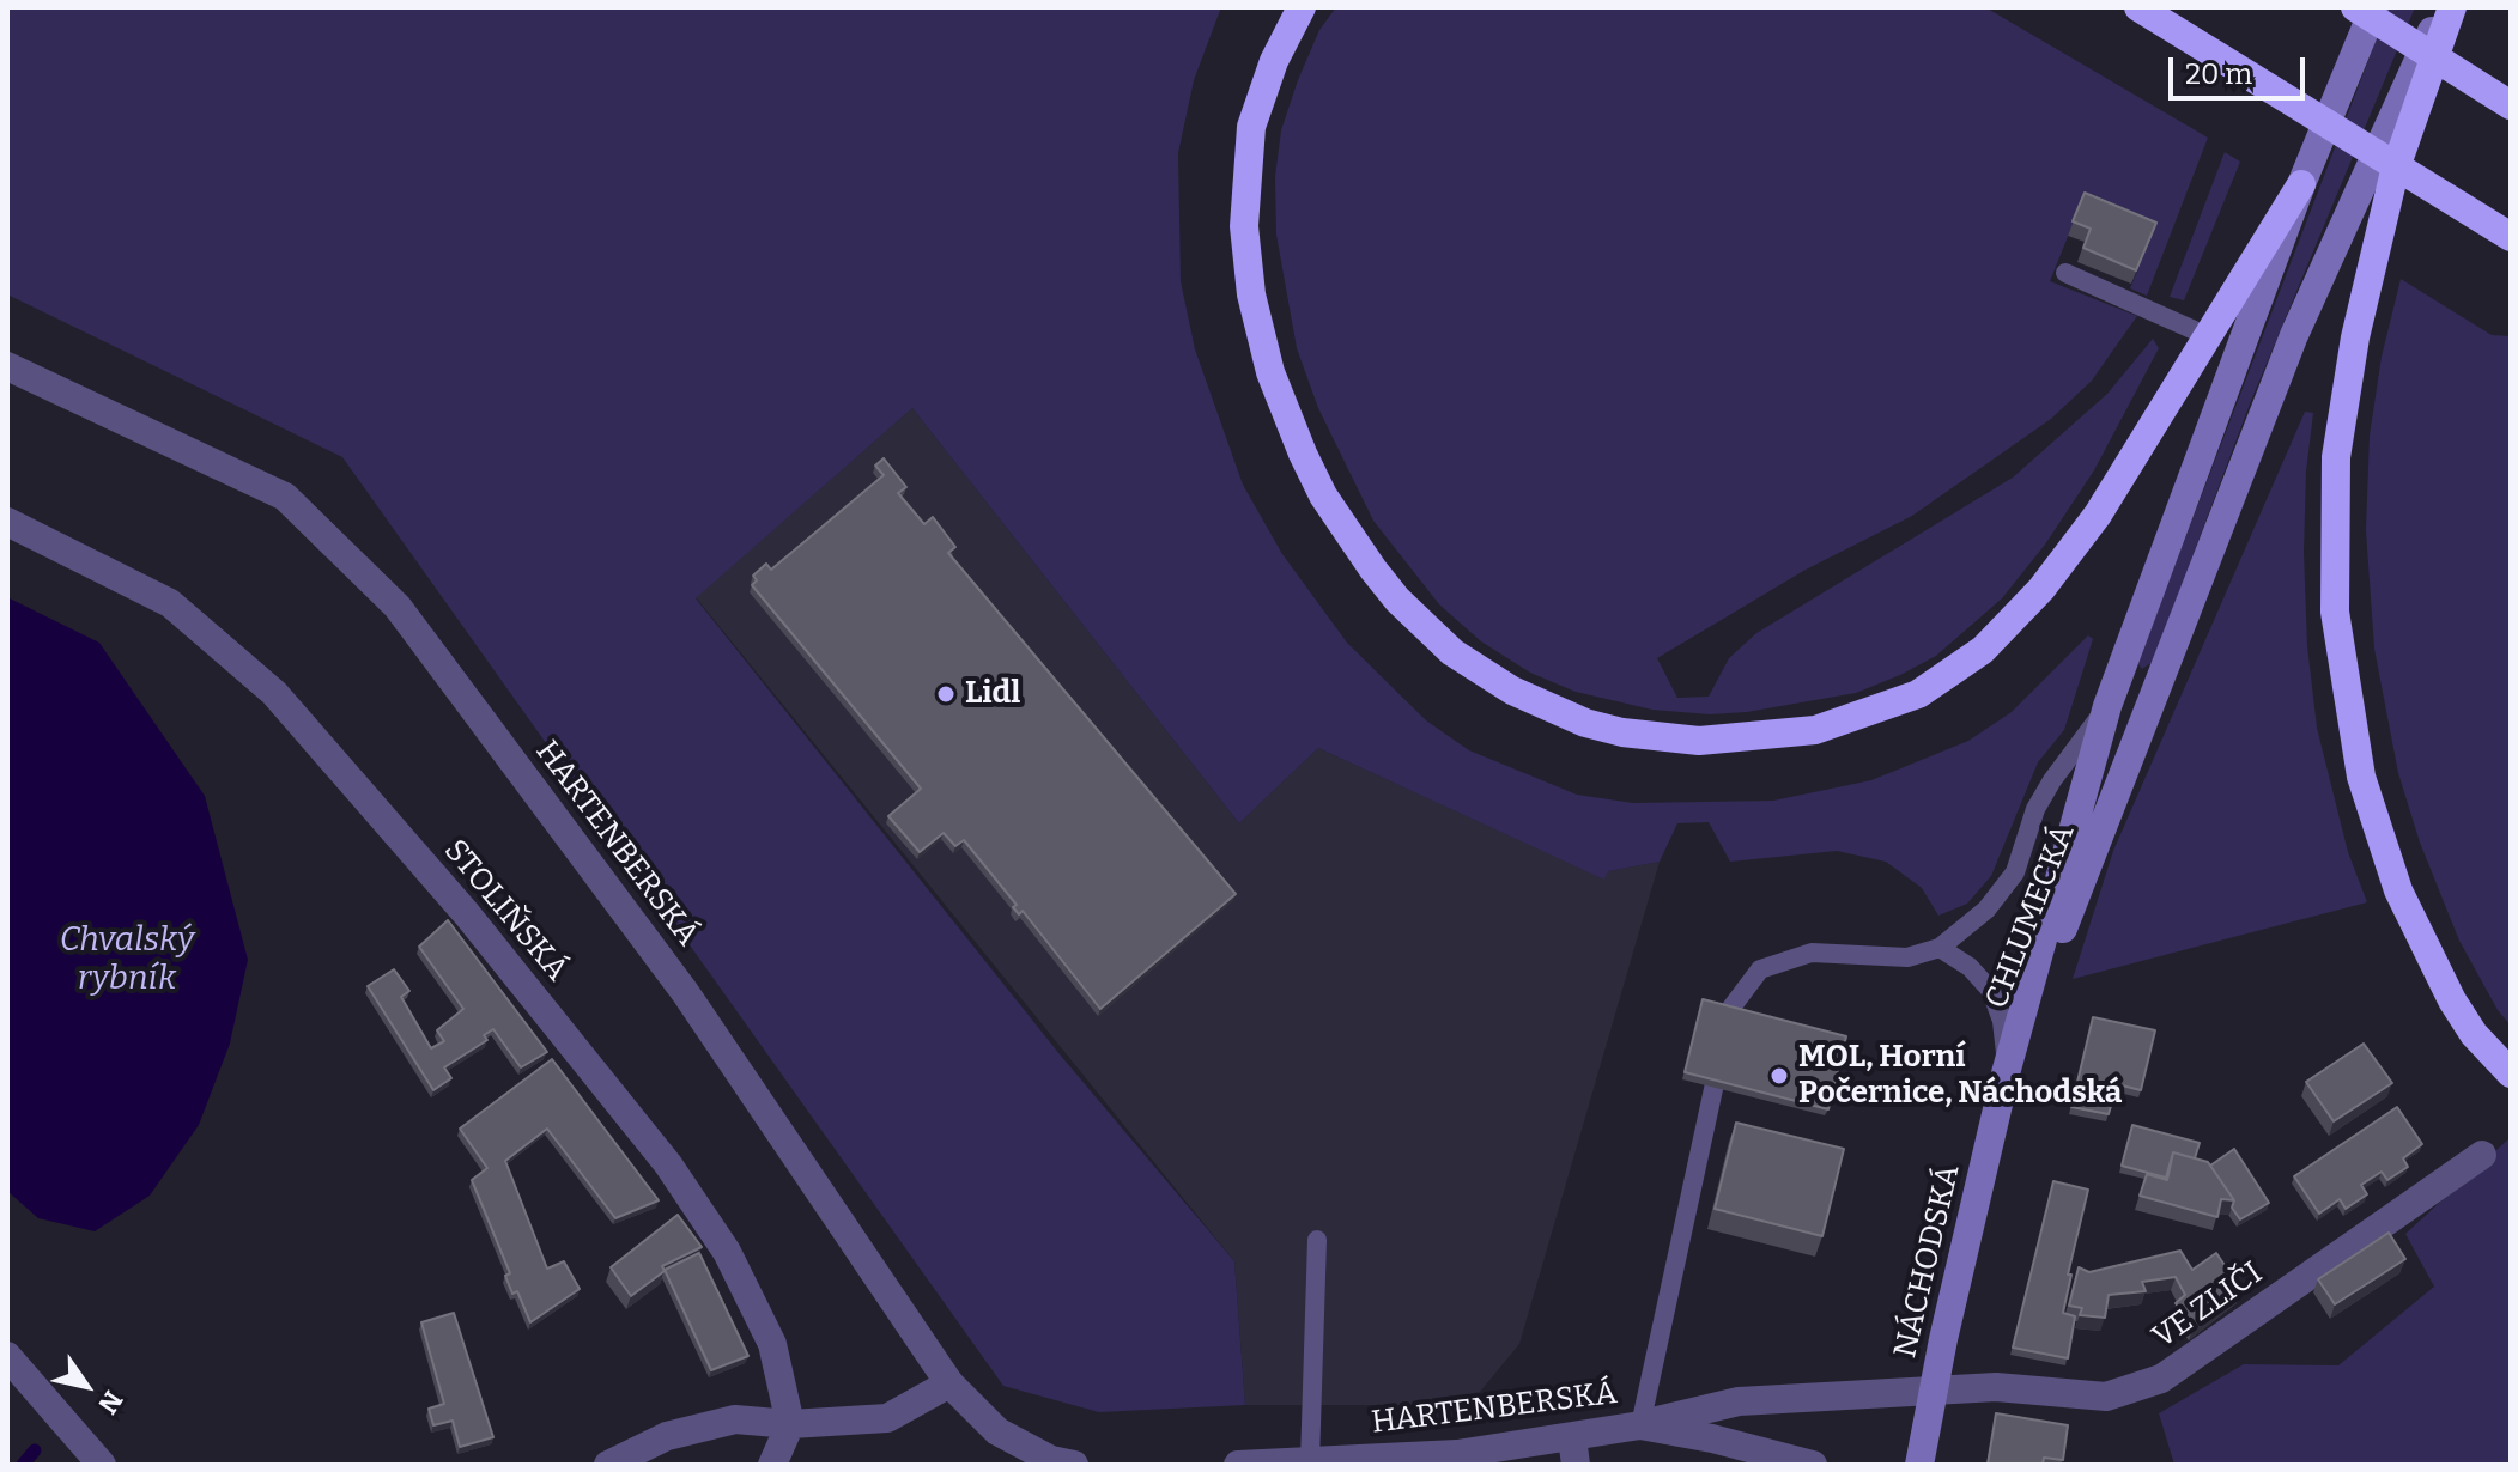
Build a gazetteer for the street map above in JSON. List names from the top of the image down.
{
  "streets": {
    "main road": ["CHLUMECKÁ", "NÁCHODSKÁ"],
    "street": ["HARTENBERSKÁ", "STOLIŇSKÁ", "VE ZLIČI"]
  },
  "crossings": [
    ["HARTENBERSKÁ", "VE ZLIČI"],
    ["CHLUMECKÁ", "NÁCHODSKÁ"],
    ["NÁCHODSKÁ", "VE ZLIČI"]
  ],
  "water": ["Chvalský rybník"],
  "places": ["Lidl", "MOL, Horní Počernice, Náchodská"],
  "scale_bar": "20 m",
  "north": "bottom right"
}
